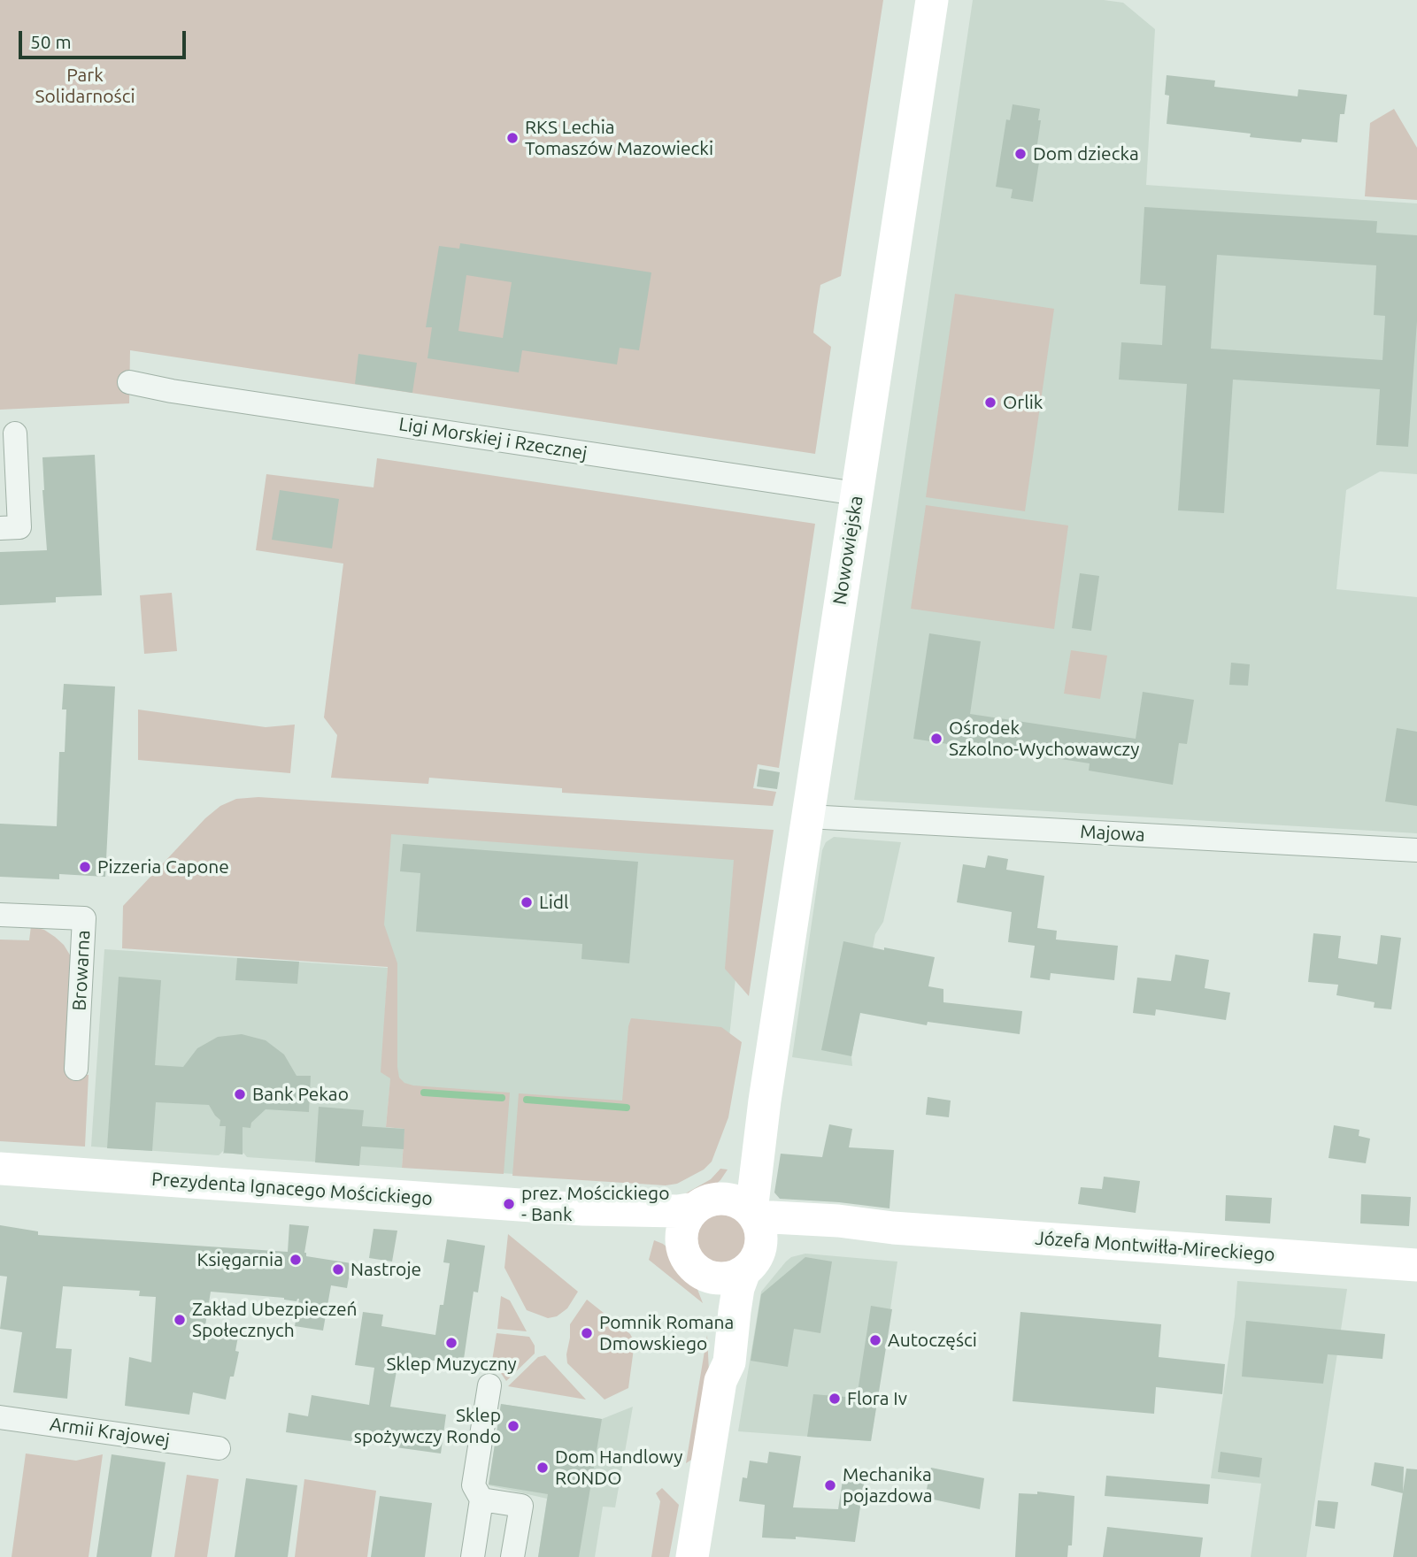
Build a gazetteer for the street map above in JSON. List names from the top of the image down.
{
  "streets": {
    "main road": ["Nowowiejska", "Prezydenta Ignacego Mościckiego", "Józefa Montwiłła-Mireckiego"],
    "street": [
      "Ligi Morskiej i Rzecznej",
      "Majowa",
      "Browarna",
      "Armii Krajowej"
    ]
  },
  "crossings": [
    ["Ligi Morskiej i Rzecznej", "Nowowiejska"],
    ["Nowowiejska", "Majowa"],
    ["Nowowiejska", "Prezydenta Ignacego Mościckiego"],
    ["Nowowiejska", "Józefa Montwiłła-Mireckiego"],
    ["Prezydenta Ignacego Mościckiego", "Józefa Montwiłła-Mireckiego"]
  ],
  "parks": ["Park Solidarności"],
  "places": [
    "RKS Lechia Tomaszów Mazowiecki",
    "Dom dziecka",
    "Orlik",
    "Ośrodek Szkolno-Wychowawczy",
    "Pizzeria Capone",
    "Lidl",
    "Bank Pekao",
    "prez. Mościckiego - Bank",
    "Księgarnia",
    "Nastroje",
    "Zakład Ubezpieczeń Społecznych",
    "Pomnik Romana Dmowskiego",
    "Autoczęści",
    "Sklep Muzyczny",
    "Flora Iv",
    "Sklep spożywczy Rondo",
    "Dom Handlowy RONDO",
    "Mechanika pojazdowa"
  ],
  "scale_bar": "50 m"
}
